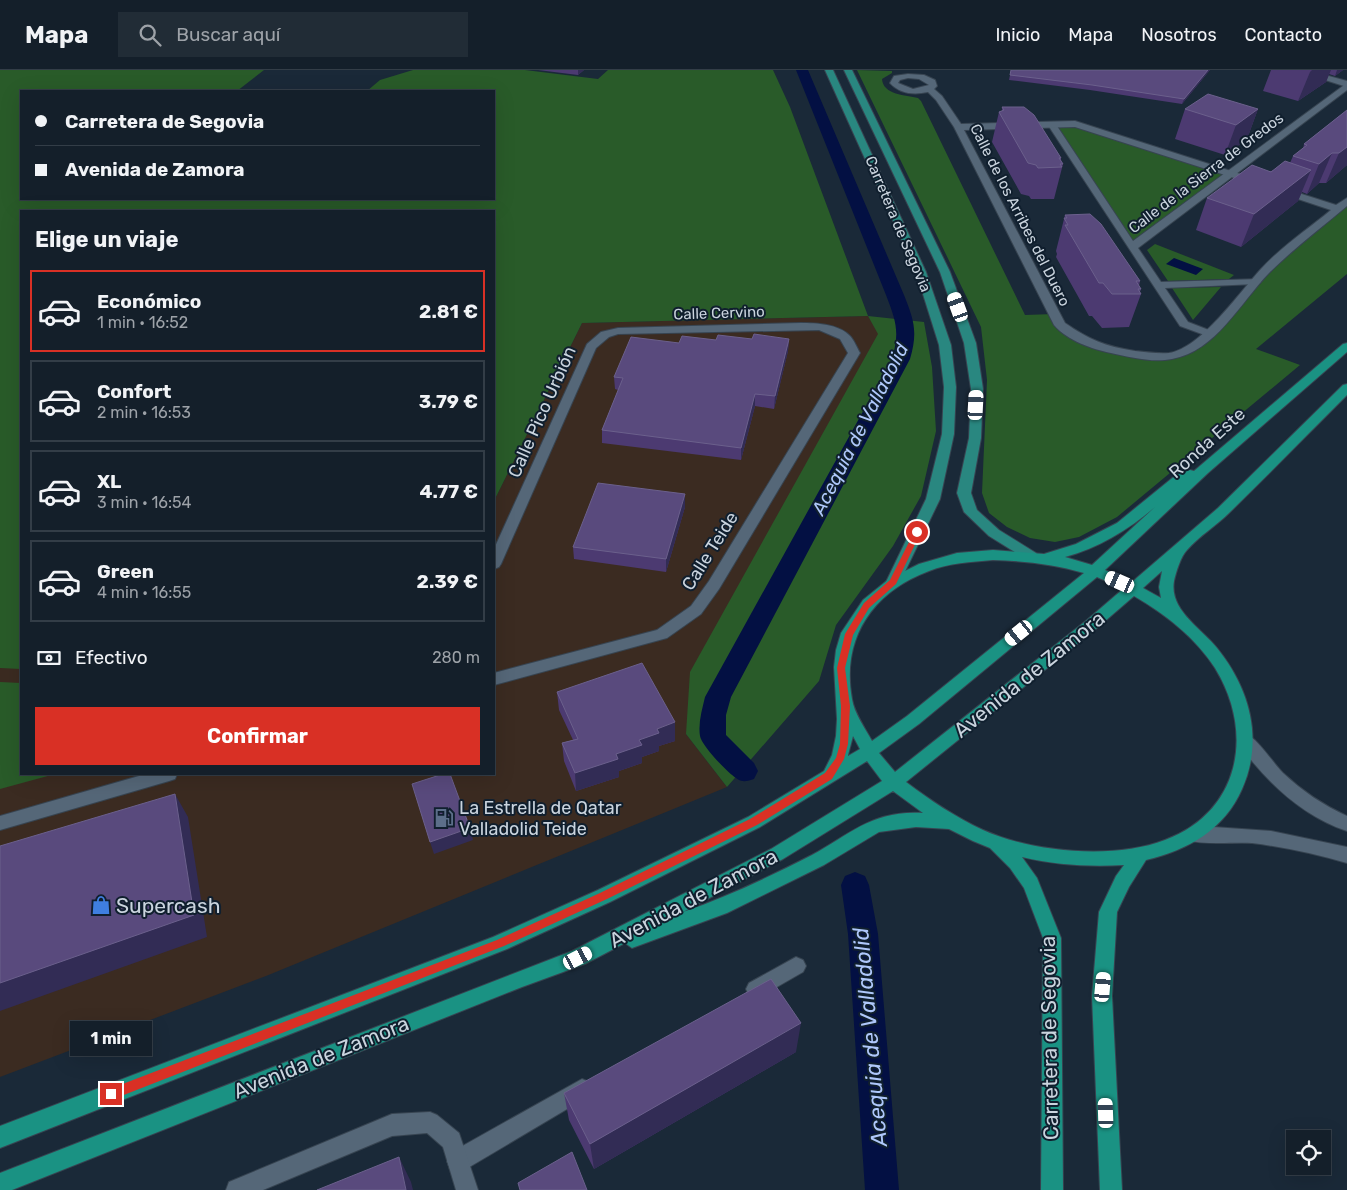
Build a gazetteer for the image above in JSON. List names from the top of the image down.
{
  "streets": {
    "highway": ["Carretera de Segovia", "Ronda Este", "Avenida de Zamora"],
    "street": [
      "Calle de la Sierra de Gredos",
      "Calle de los Arribes del Duero",
      "Calle Cervino",
      "Calle Pico Urbión",
      "Calle Teide"
    ]
  },
  "crossings": [
    ["Calle de la Sierra de Gredos", "Calle de los Arribes del Duero"],
    ["Calle Cervino", "Calle Pico Urbión"],
    ["Calle Cervino", "Calle Teide"],
    ["Ronda Este", "Avenida de Zamora"]
  ],
  "water": ["Acequia de Valladolid"],
  "places": {
    "fuel station": ["La Estrella de Qatar Valladolid Teide"],
    "shop": ["Supercash"]
  },
  "page": {
    "header": "Mapa",
    "search": "Buscar aquí",
    "nav": [
      "Inicio",
      "Mapa",
      "Nosotros",
      "Contacto"
    ],
    "banner": ["Carretera de Segovia", "Avenida de Zamora"],
    "heading": "Elige un viaje",
    "list": [
      {
        "name": "Económico",
        "note": "1 min · 16:52",
        "value": "2.81 €"
      },
      {
        "name": "Confort",
        "note": "2 min · 16:53",
        "value": "3.79 €"
      },
      {
        "name": "XL",
        "note": "3 min · 16:54",
        "value": "4.77 €"
      },
      {
        "name": "Green",
        "note": "4 min · 16:55",
        "value": "2.39 €"
      }
    ],
    "pay": ["Efectivo", "280 m"],
    "buttons": "Confirmar",
    "bubble": "1 min"
  }
}
